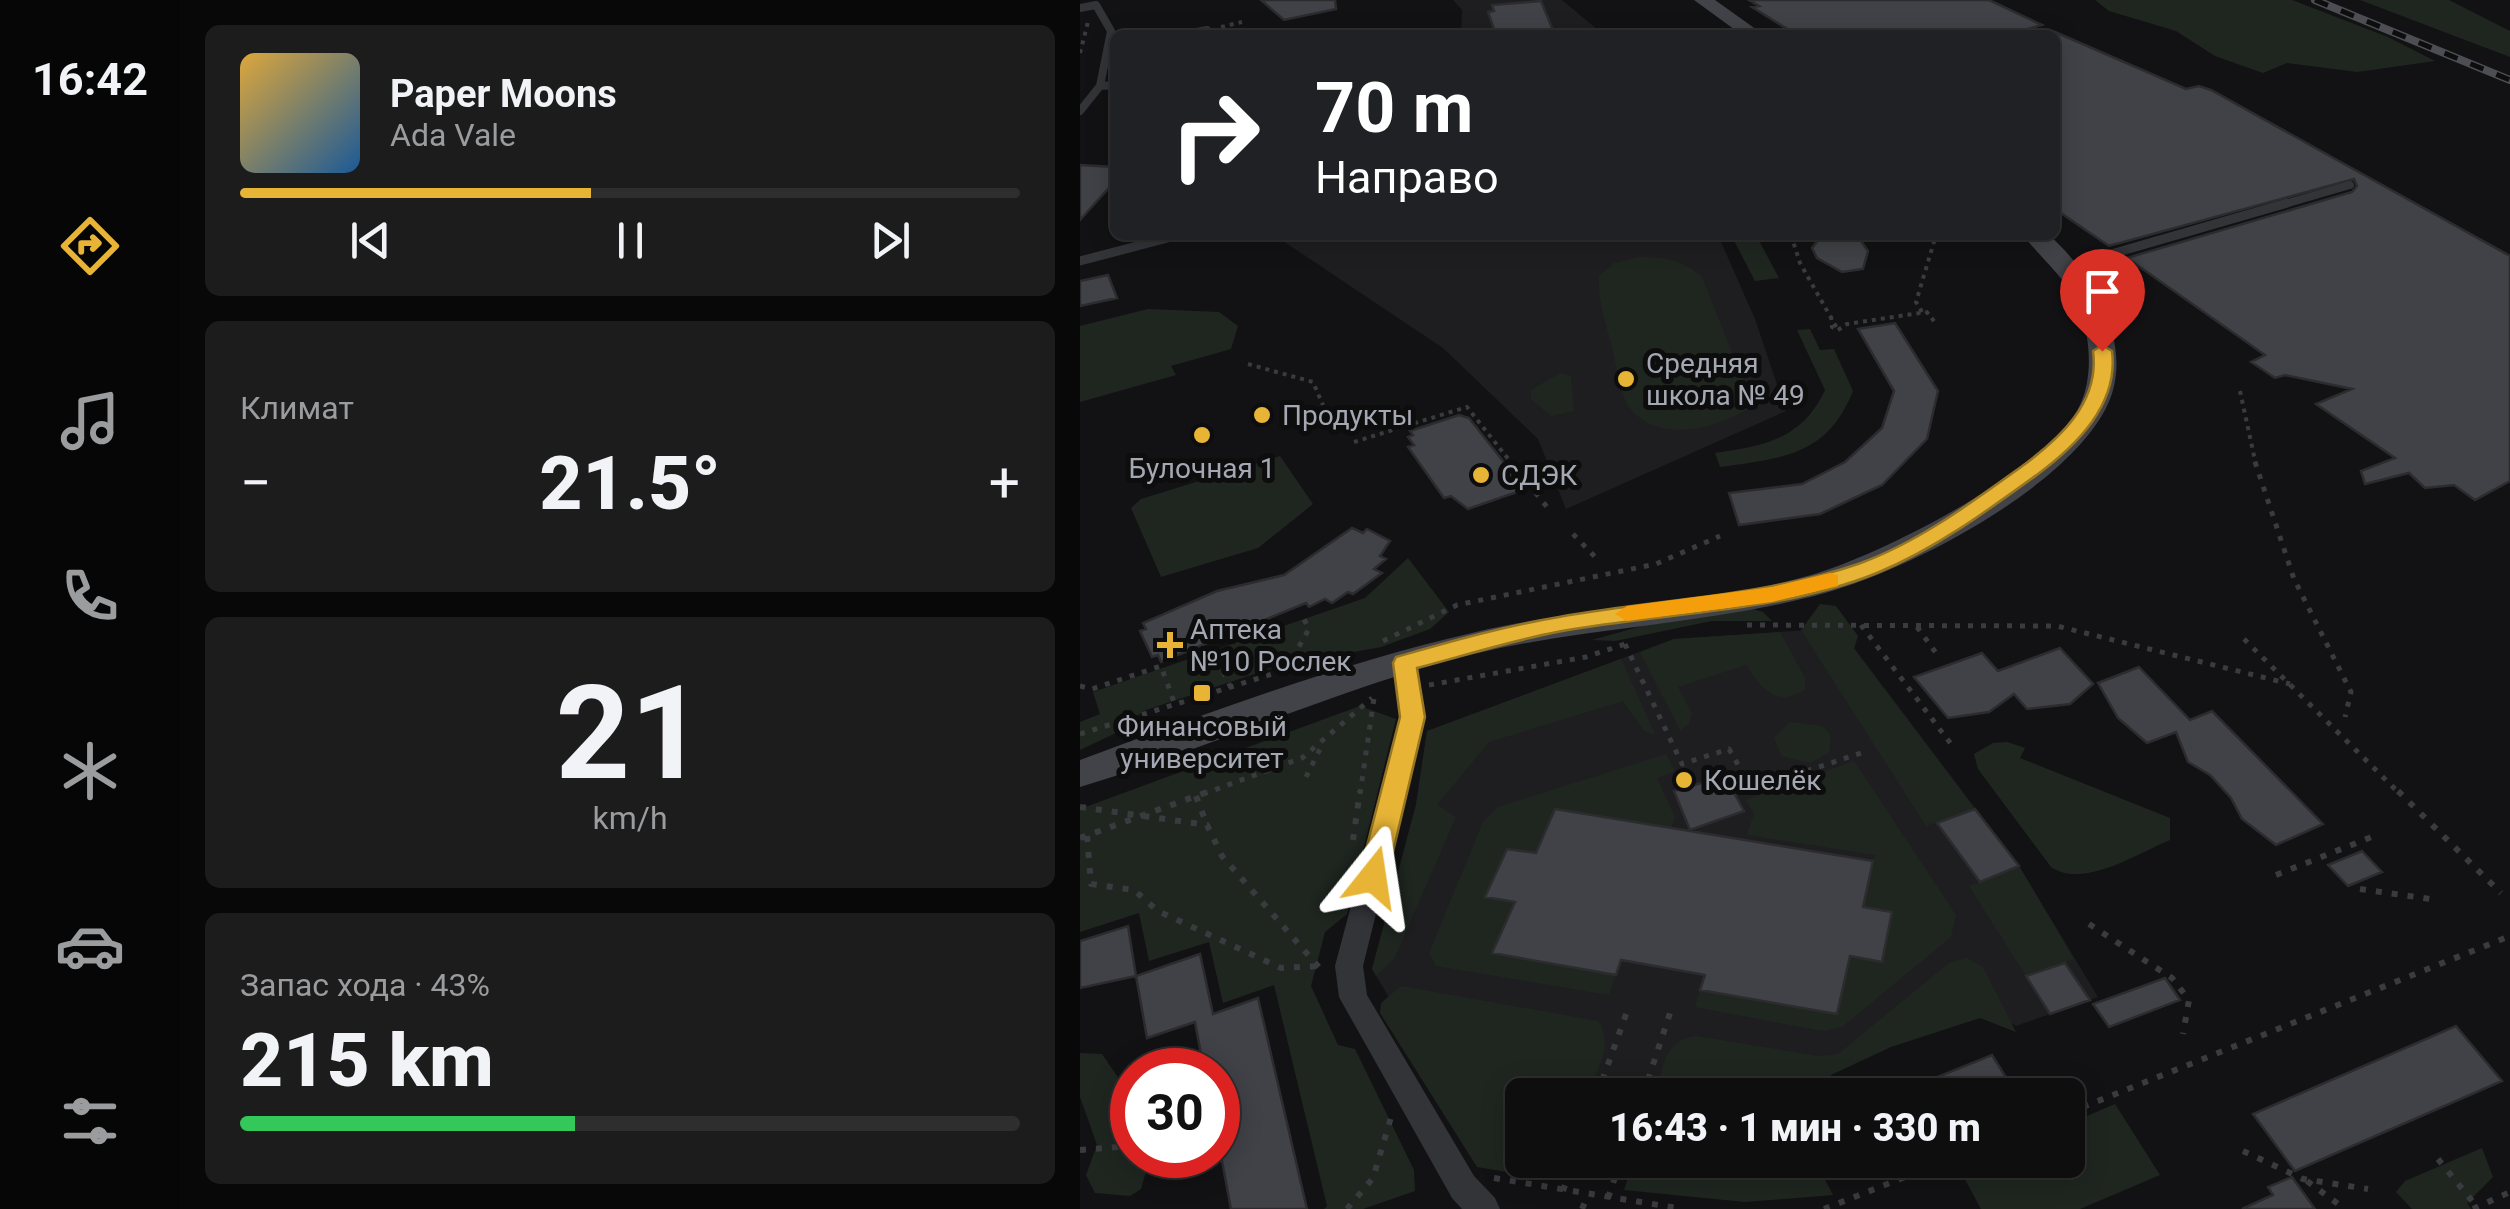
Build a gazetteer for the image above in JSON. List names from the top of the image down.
{
  "places": {
    "other": [
      "Средняя школа № 49",
      "Продукты",
      "Булочная 1",
      "СДЭК",
      "Кошелёк"
    ],
    "health": ["Аптека №10 Рослек"],
    "transit": ["Финансовый университет"]
  },
  "page": {
    "tabs": "16:42",
    "turn": ["70 m", "Направо"],
    "song": ["Paper Moons", "Ada Vale"],
    "tile": [
      "Климат",
      ["21", "km/h"],
      ["Запас хода · 43%", "215 km"]
    ],
    "heat": ["−", "21.5°", "+"],
    "limit": "30",
    "trip": "16:43 · 1 мин · 330 m"
  }
}
